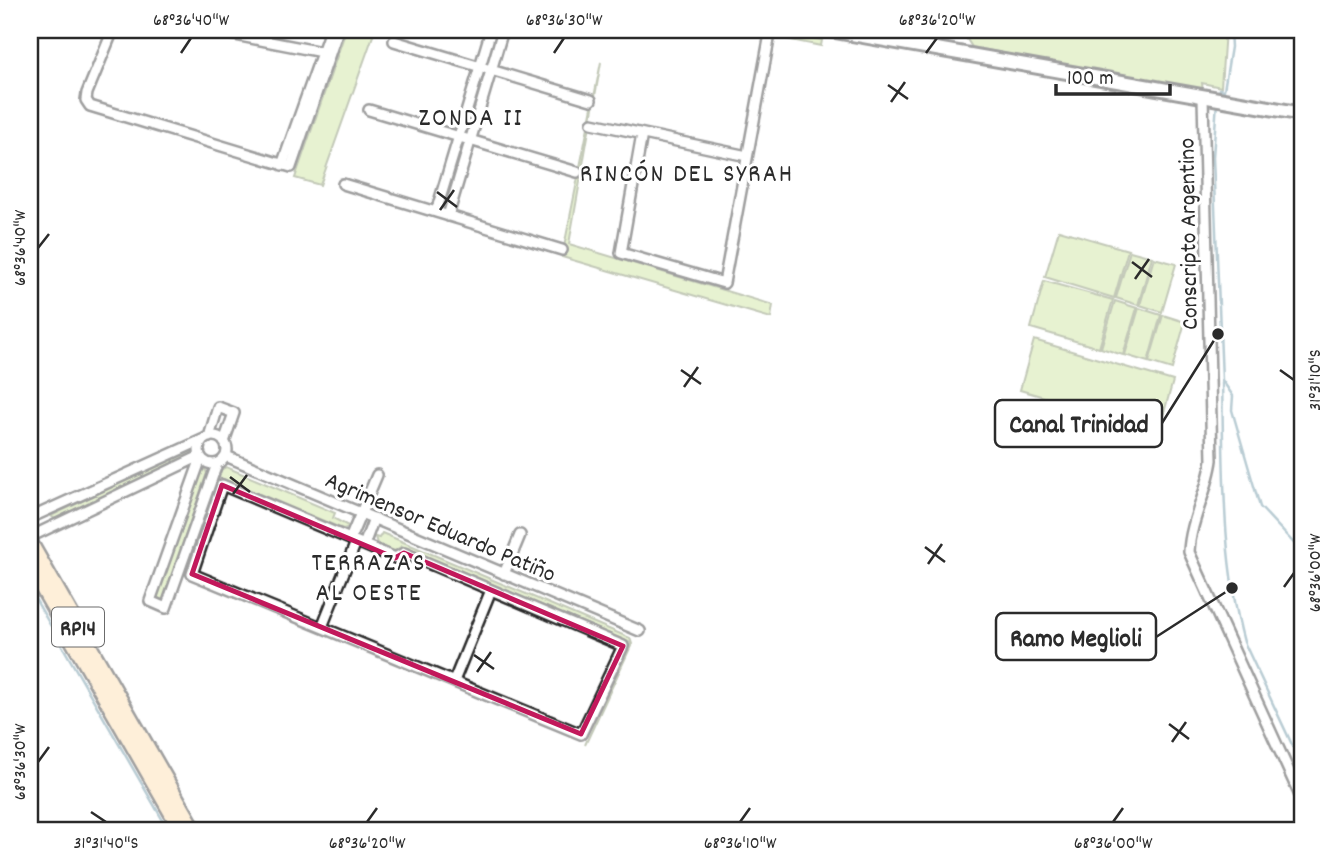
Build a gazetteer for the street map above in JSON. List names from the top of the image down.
{
  "streets": {
    "main road": ["RP14"],
    "street": ["Conscripto Argentino", "Agrimensor Eduardo Patiño"]
  },
  "districts": ["ZONDA II", "RINCÓN DEL SYRAH", "TERRAZAS AL OESTE"],
  "places": ["Canal Trinidad", "Ramo Meglioli"],
  "scale_bar": "100 m",
  "coordinates": [
    "68°36'40\"W",
    "68°36'30\"W",
    "68°36'20\"W",
    "31°31'10\"S",
    "68°36'00\"W",
    "31°31'40\"S",
    "68°36'10\"W"
  ]
}
